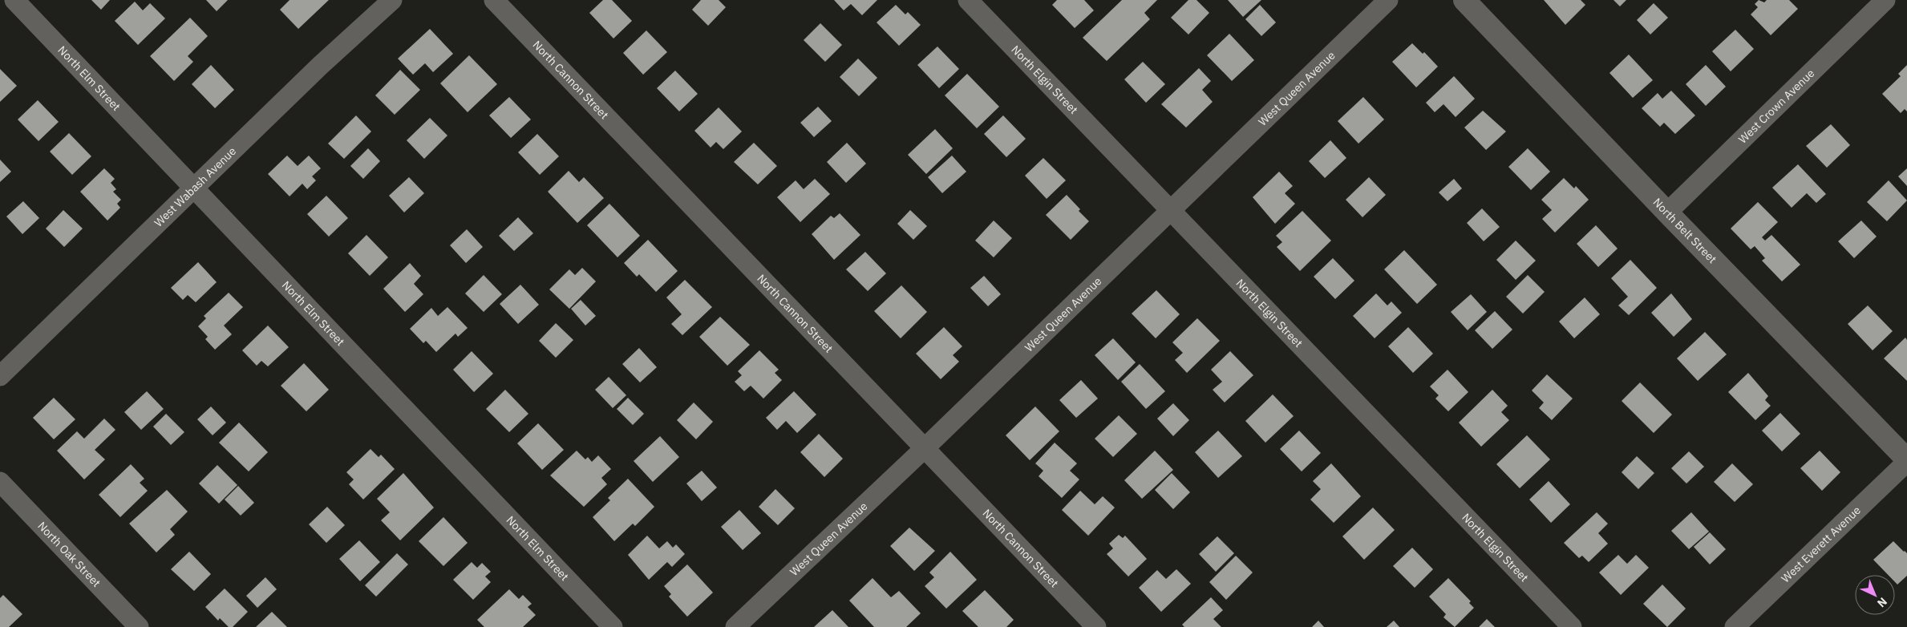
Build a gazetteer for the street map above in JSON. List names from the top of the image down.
{
  "streets": {
    "street": [
      "North Elm Street",
      "North Cannon Street",
      "North Elgin Street",
      "West Queen Avenue",
      "West Crown Avenue",
      "West Wabash Avenue",
      "North Belt Street",
      "West Everett Avenue",
      "North Oak Street"
    ]
  },
  "crossings": [
    ["North Elm Street", "West Wabash Avenue"],
    ["North Cannon Street", "West Queen Avenue"],
    ["North Elgin Street", "West Queen Avenue"],
    ["West Crown Avenue", "North Belt Street"],
    ["North Belt Street", "West Everett Avenue"]
  ],
  "north": "bottom right"
}
